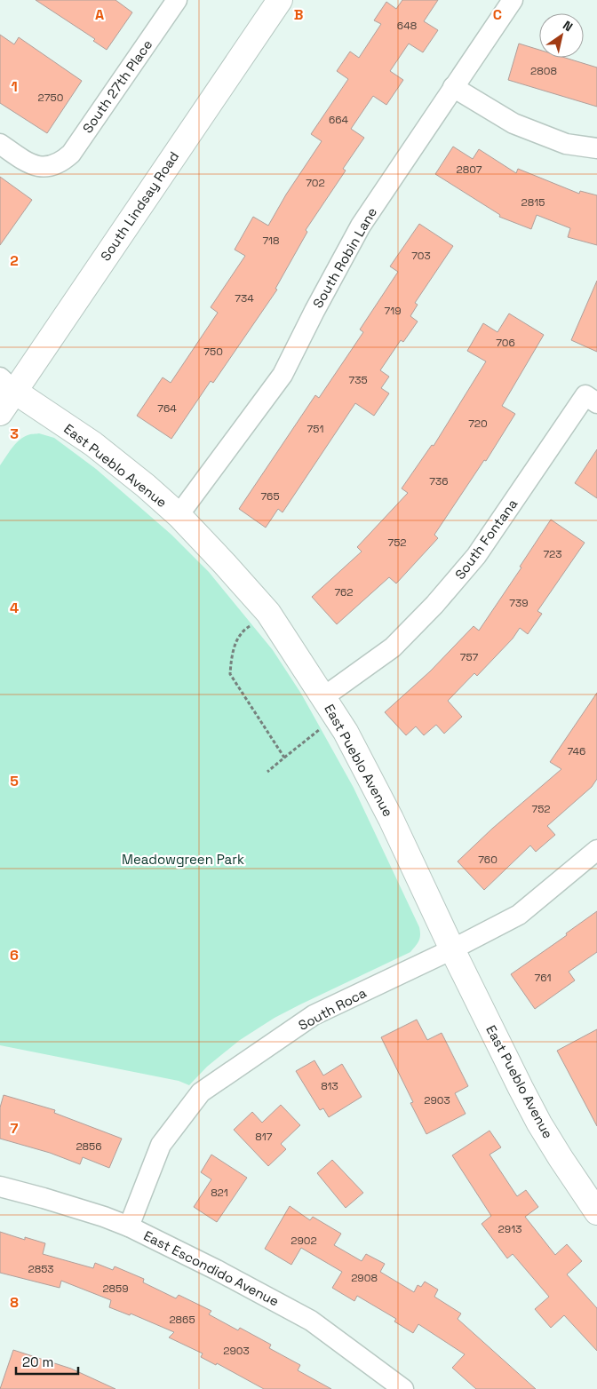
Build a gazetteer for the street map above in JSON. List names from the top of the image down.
{
  "streets": {
    "street": [
      "South 27th Place",
      "South Lindsay Road",
      "South Robin Lane",
      "East Pueblo Avenue",
      "South Fontana",
      "South Roca",
      "East Escondido Avenue"
    ]
  },
  "crossings": [
    ["South Lindsay Road", "East Pueblo Avenue"],
    ["South Robin Lane", "East Pueblo Avenue"],
    ["East Pueblo Avenue", "South Fontana"],
    ["East Pueblo Avenue", "South Roca"],
    ["South Roca", "East Escondido Avenue"]
  ],
  "parks": ["Meadowgreen Park"],
  "house_numbers": [
    "648",
    "2808",
    "2750",
    "664",
    "2807",
    "702",
    "2815",
    "718",
    "703",
    "734",
    "719",
    "706",
    "750",
    "735",
    "764",
    "720",
    "751",
    "736",
    "765",
    "752",
    "723",
    "762",
    "739",
    "757",
    "746",
    "752",
    "760",
    "761",
    "813",
    "2903",
    "817",
    "2856",
    "821",
    "2913",
    "2902",
    "2853",
    "2908",
    "2859",
    "2865",
    "2903"
  ],
  "scale_bar": "20 m",
  "north": "top right",
  "grid": {
    "columns": ["A", "B", "C"],
    "rows": [
      "1",
      "2",
      "3",
      "4",
      "5",
      "6",
      "7",
      "8"
    ]
  }
}
